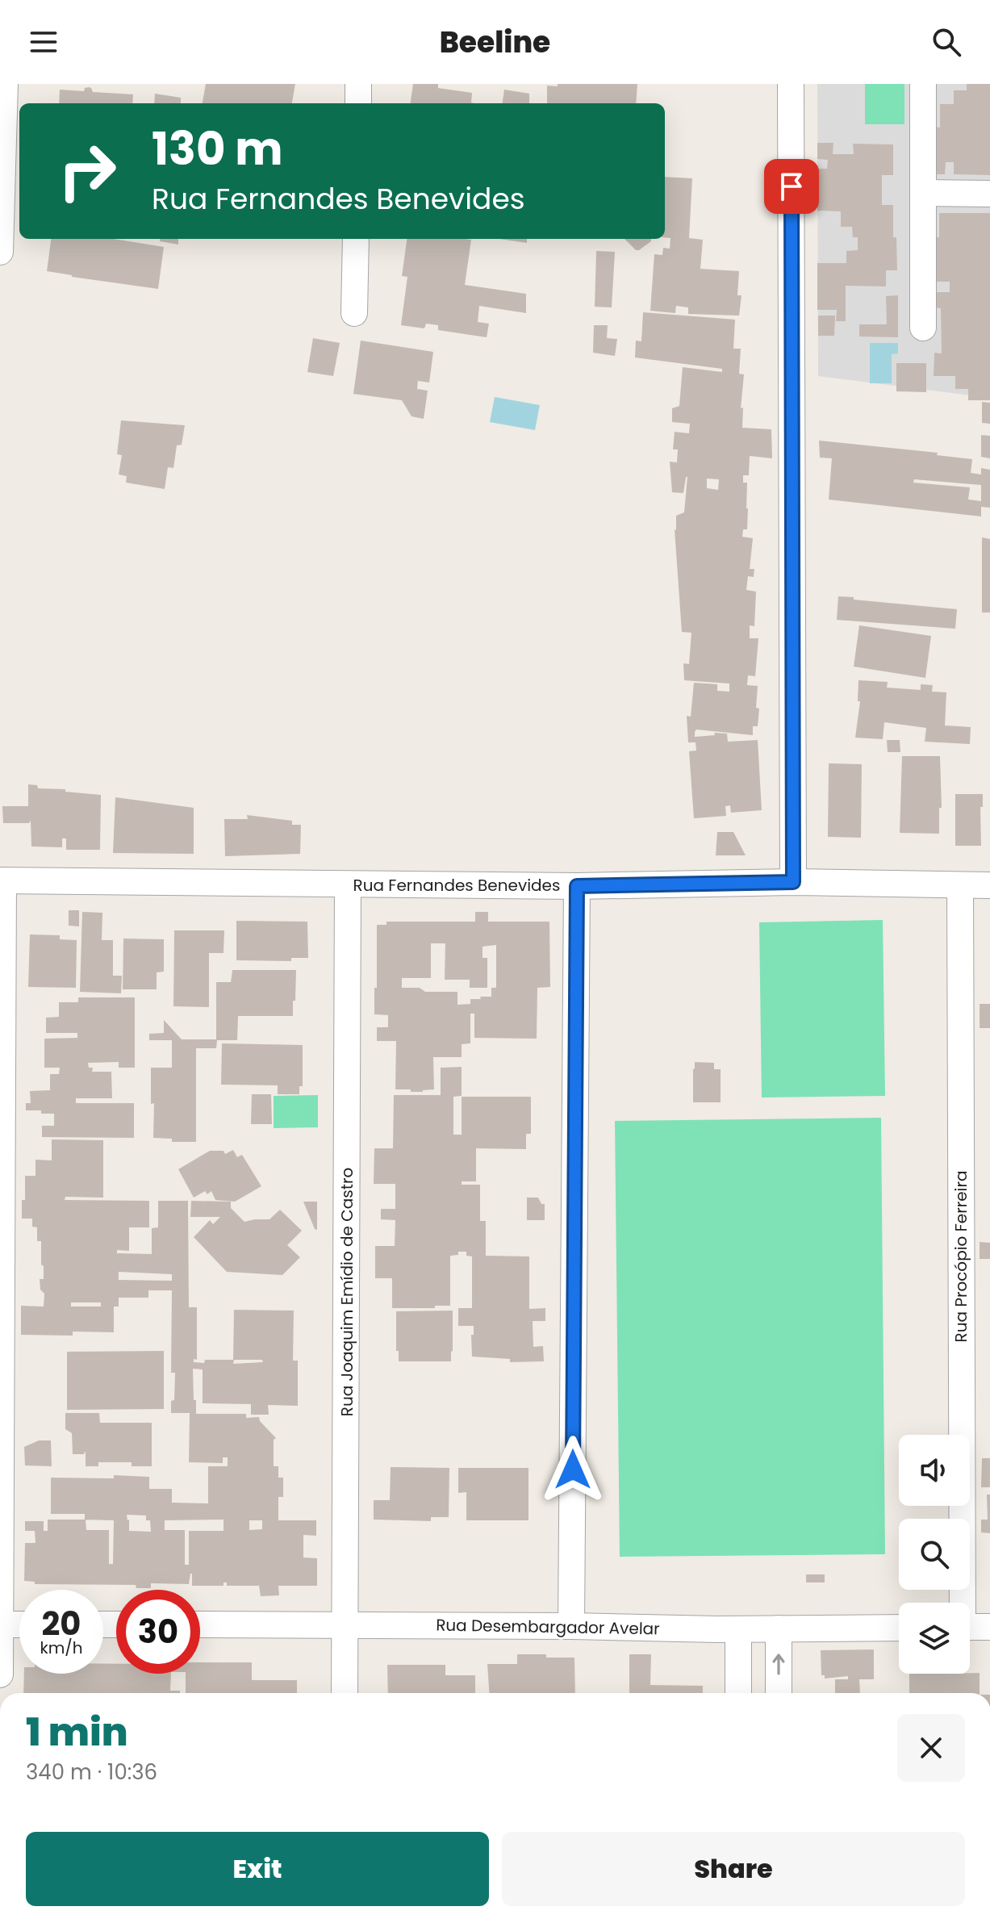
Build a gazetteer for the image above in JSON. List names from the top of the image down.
{
  "streets": {
    "street": [
      "Rua Fernandes Benevides",
      "Rua Procópio Ferreira",
      "Rua Joaquim Emídio de Castro",
      "Rua Desembargador Avelar"
    ]
  },
  "crossings": [
    ["Rua Fernandes Benevides", "Rua Procópio Ferreira"],
    ["Rua Fernandes Benevides", "Rua Joaquim Emídio de Castro"],
    ["Rua Joaquim Emídio de Castro", "Rua Desembargador Avelar"]
  ],
  "page": {
    "header": "Beeline",
    "turn": ["130 m", "Rua Fernandes Benevides"],
    "speed": "20 km/h",
    "limit": "30",
    "heading": ["1 min", "340 m · 10:36"],
    "buttons": ["Exit", "Share"]
  }
}
